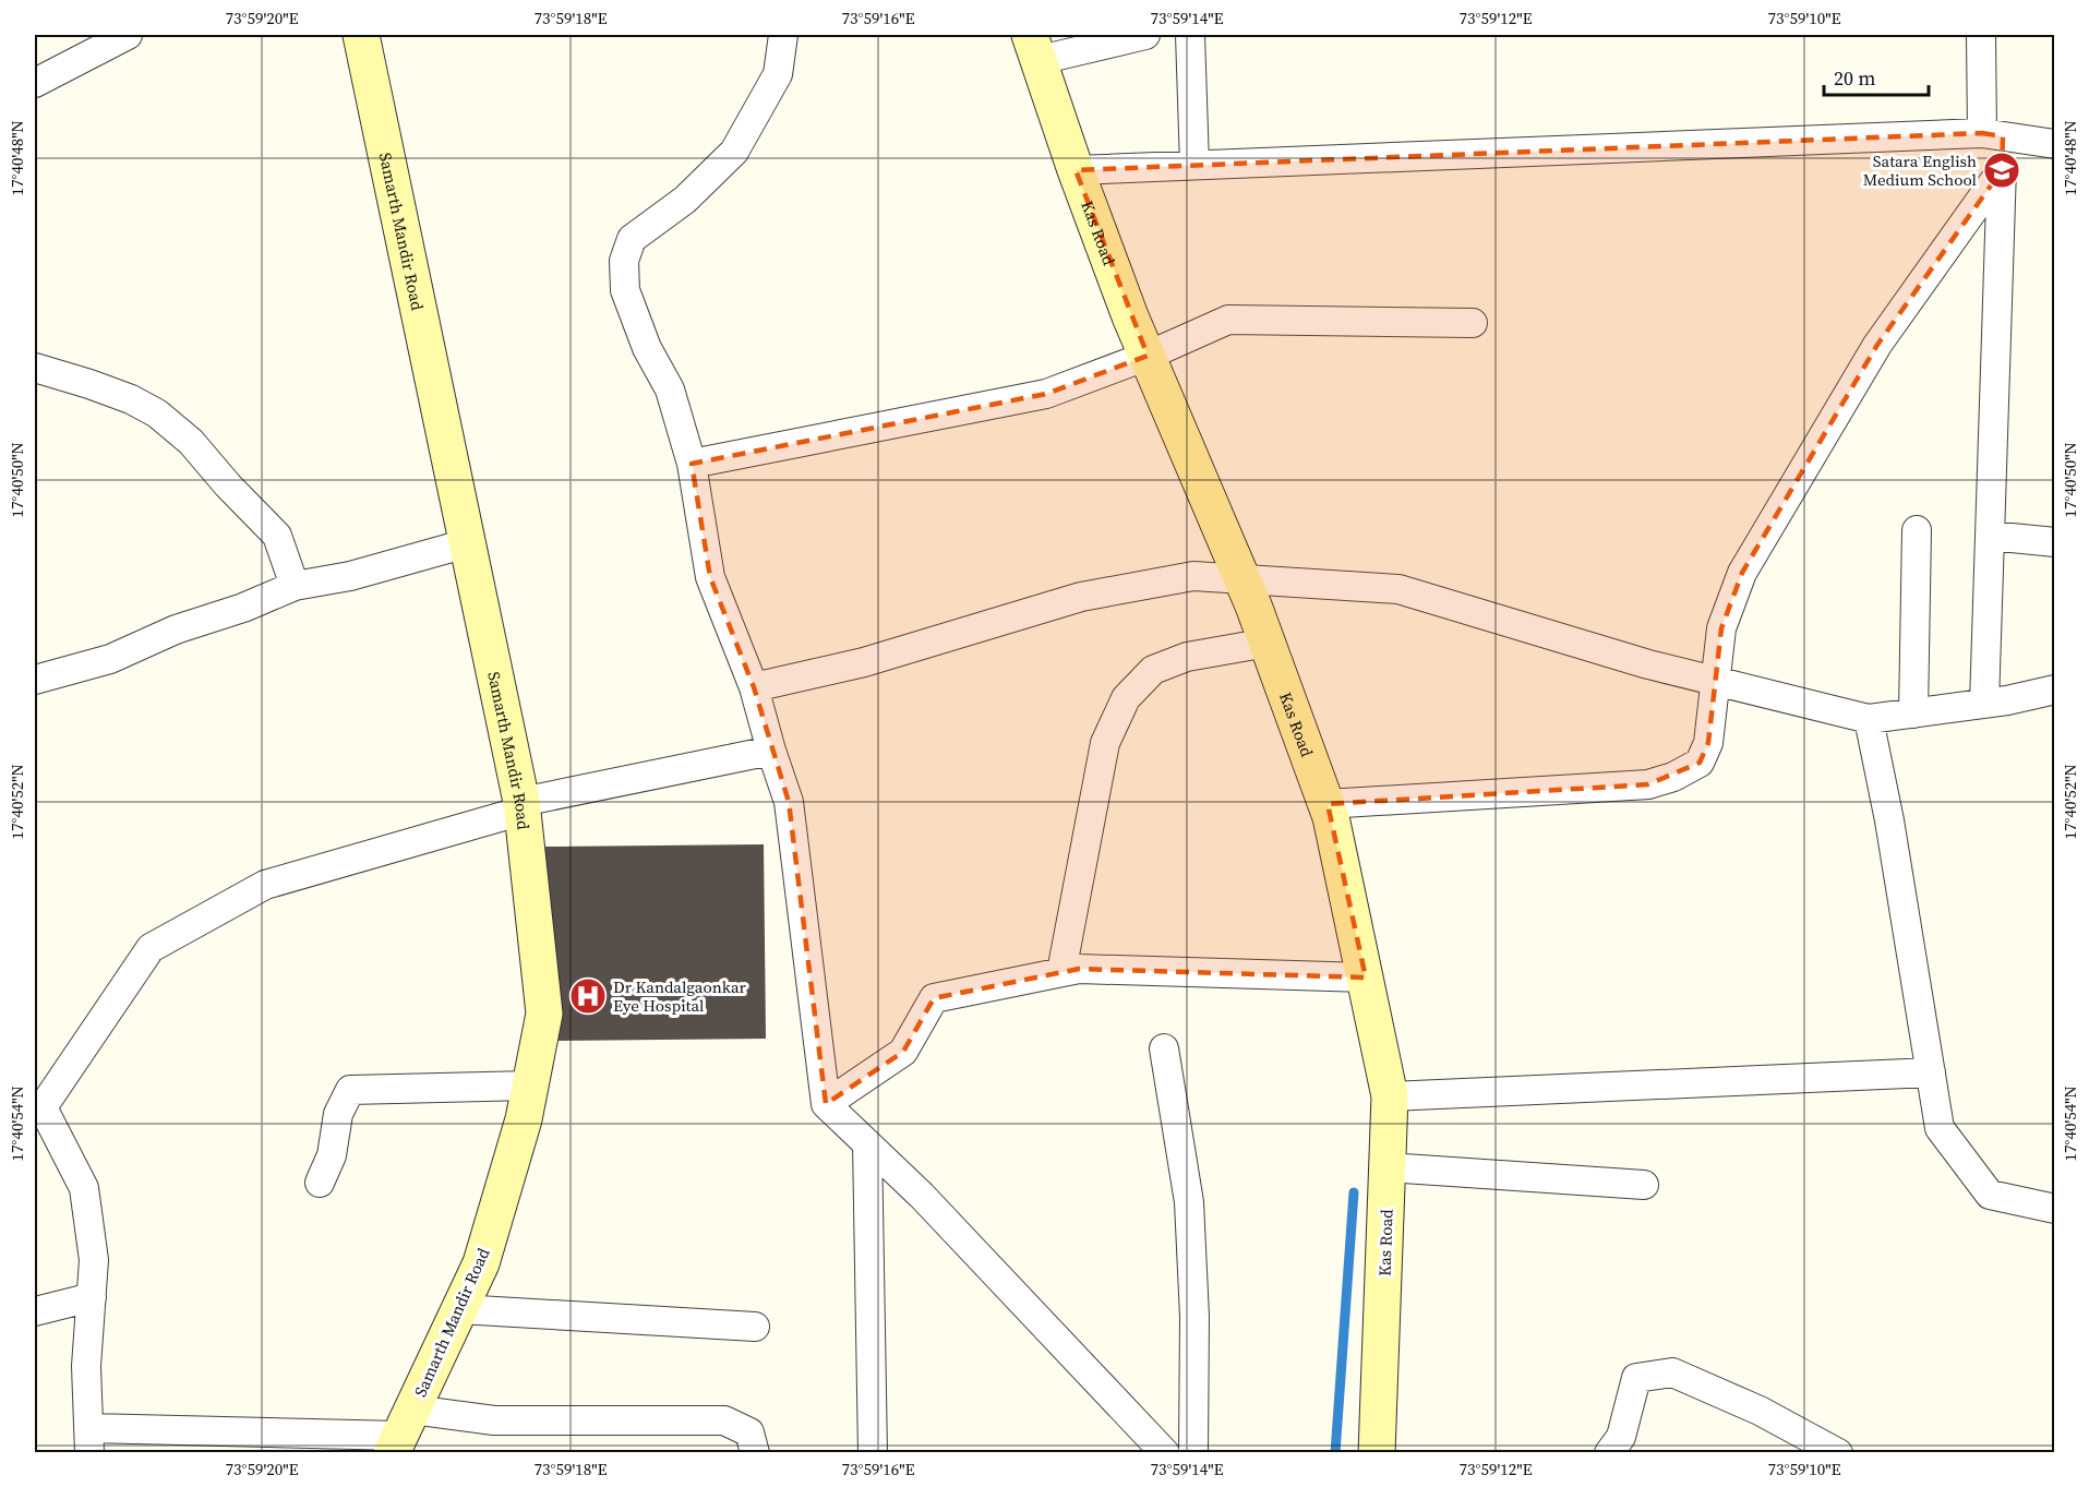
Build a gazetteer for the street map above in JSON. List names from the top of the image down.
{
  "streets": {
    "street": ["Samarth Mandir Road", "Kas Road"]
  },
  "places": {
    "school or university": ["Satara English Medium School"],
    "hospital": ["Dr Kandalgaonkar Eye Hospital"]
  },
  "scale_bar": "20 m",
  "coordinates": [
    "73°59'20\"E",
    "73°59'18\"E",
    "73°59'16\"E",
    "73°59'14\"E",
    "73°59'12\"E",
    "73°59'10\"E",
    "17°40'48\"N",
    "17°40'50\"N",
    "17°40'52\"N",
    "17°40'54\"N"
  ]
}
